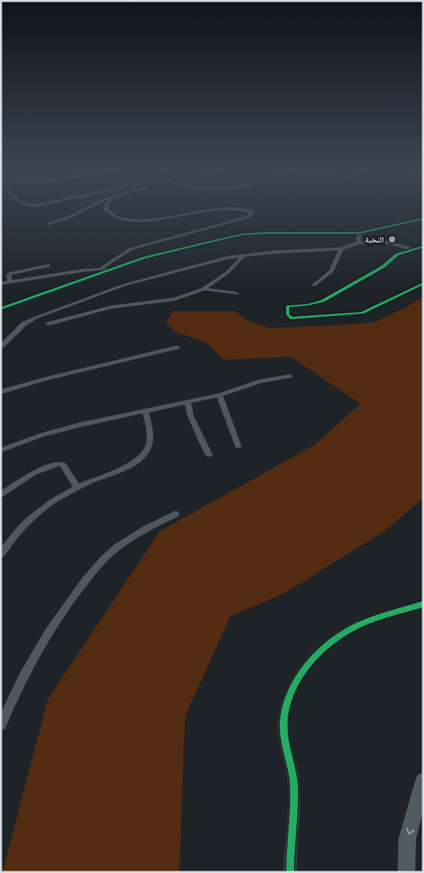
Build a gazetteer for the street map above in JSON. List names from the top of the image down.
{
  "places": ["النخبة"]
}
